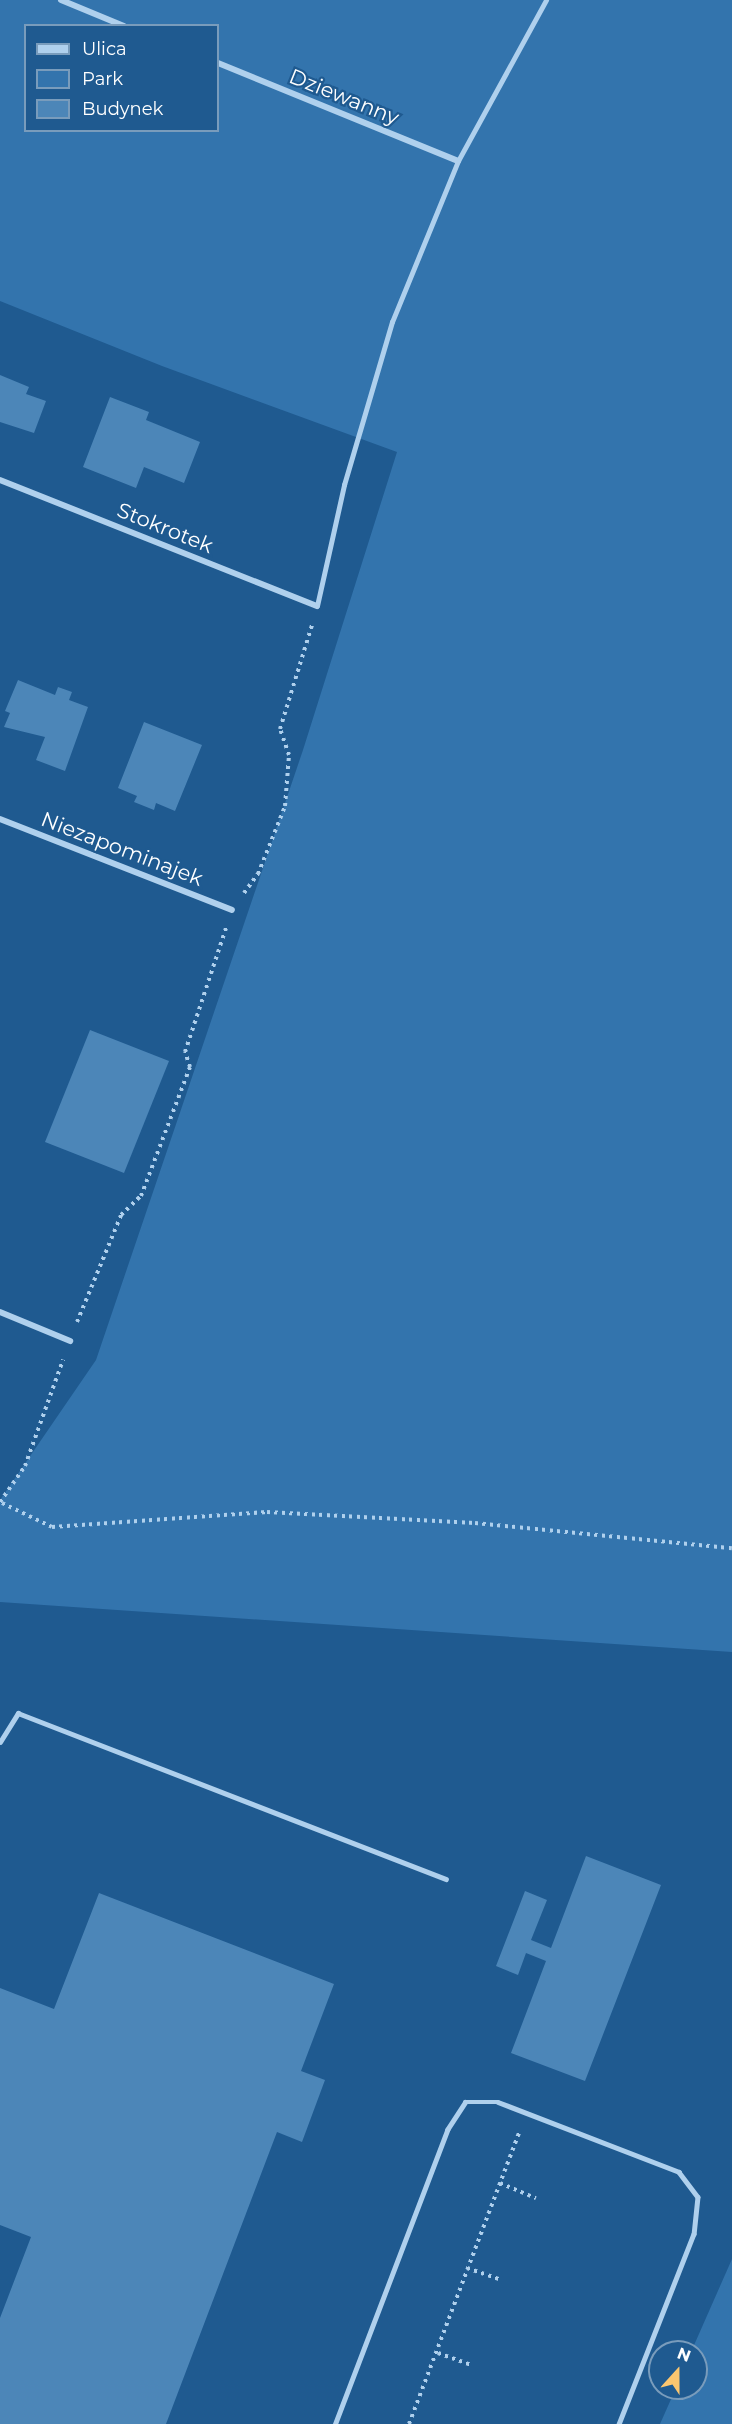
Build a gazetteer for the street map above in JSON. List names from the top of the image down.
{
  "streets": {
    "street": ["Dziewanny", "Stokrotek", "Niezapominajek"]
  },
  "legend": ["Ulica", "Park", "Budynek"],
  "north": "top"
}
